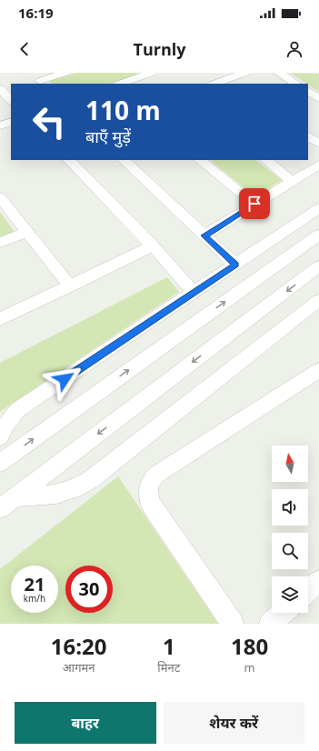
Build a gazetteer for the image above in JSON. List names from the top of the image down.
{
  "north": "top",
  "page": {
    "status": "16:19",
    "header": "Turnly",
    "turn": ["110 m", "बाएँ मुड़ें"],
    "speed": "21 km/h",
    "limit": "30",
    "eta": [
      "16:20",
      "आगमन",
      "1",
      "मिनट",
      "180",
      "m"
    ],
    "buttons": ["बाहर", "शेयर करें"]
  }
}
